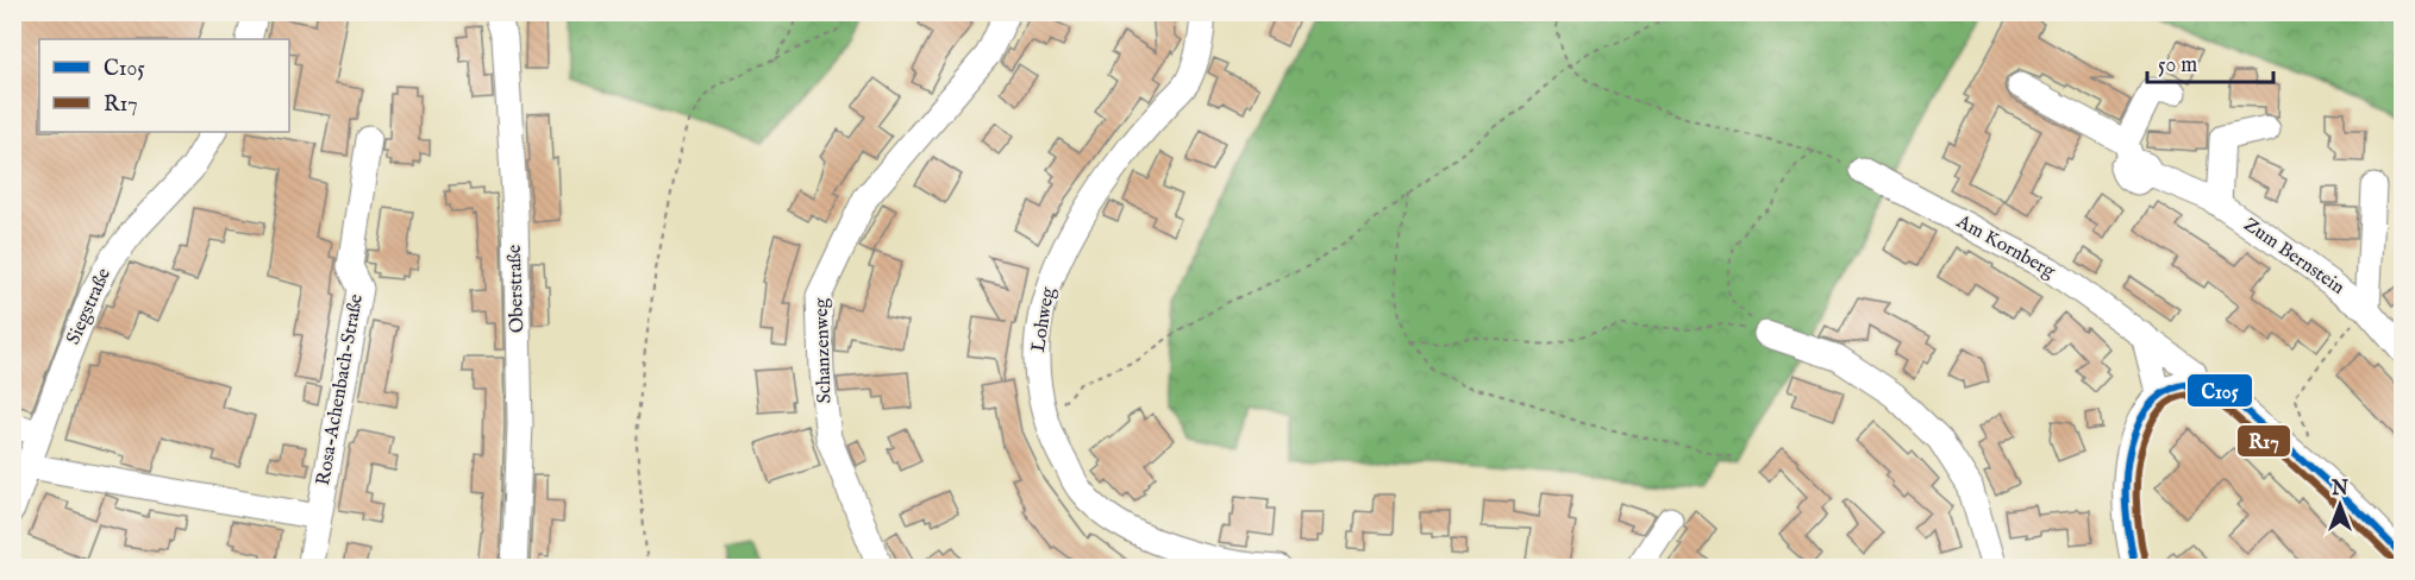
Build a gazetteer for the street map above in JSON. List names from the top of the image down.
{
  "streets": {
    "street": [
      "Am Kornberg",
      "Zum Bernstein",
      "Oberstraße",
      "Siegstraße",
      "Lohweg",
      "Schanzenweg",
      "Rosa-Achenbach-Straße"
    ]
  },
  "lines": ["transit line C105", "transit line R17"],
  "legend": ["C105", "R17"],
  "scale_bar": "50 m",
  "north": "top"
}
